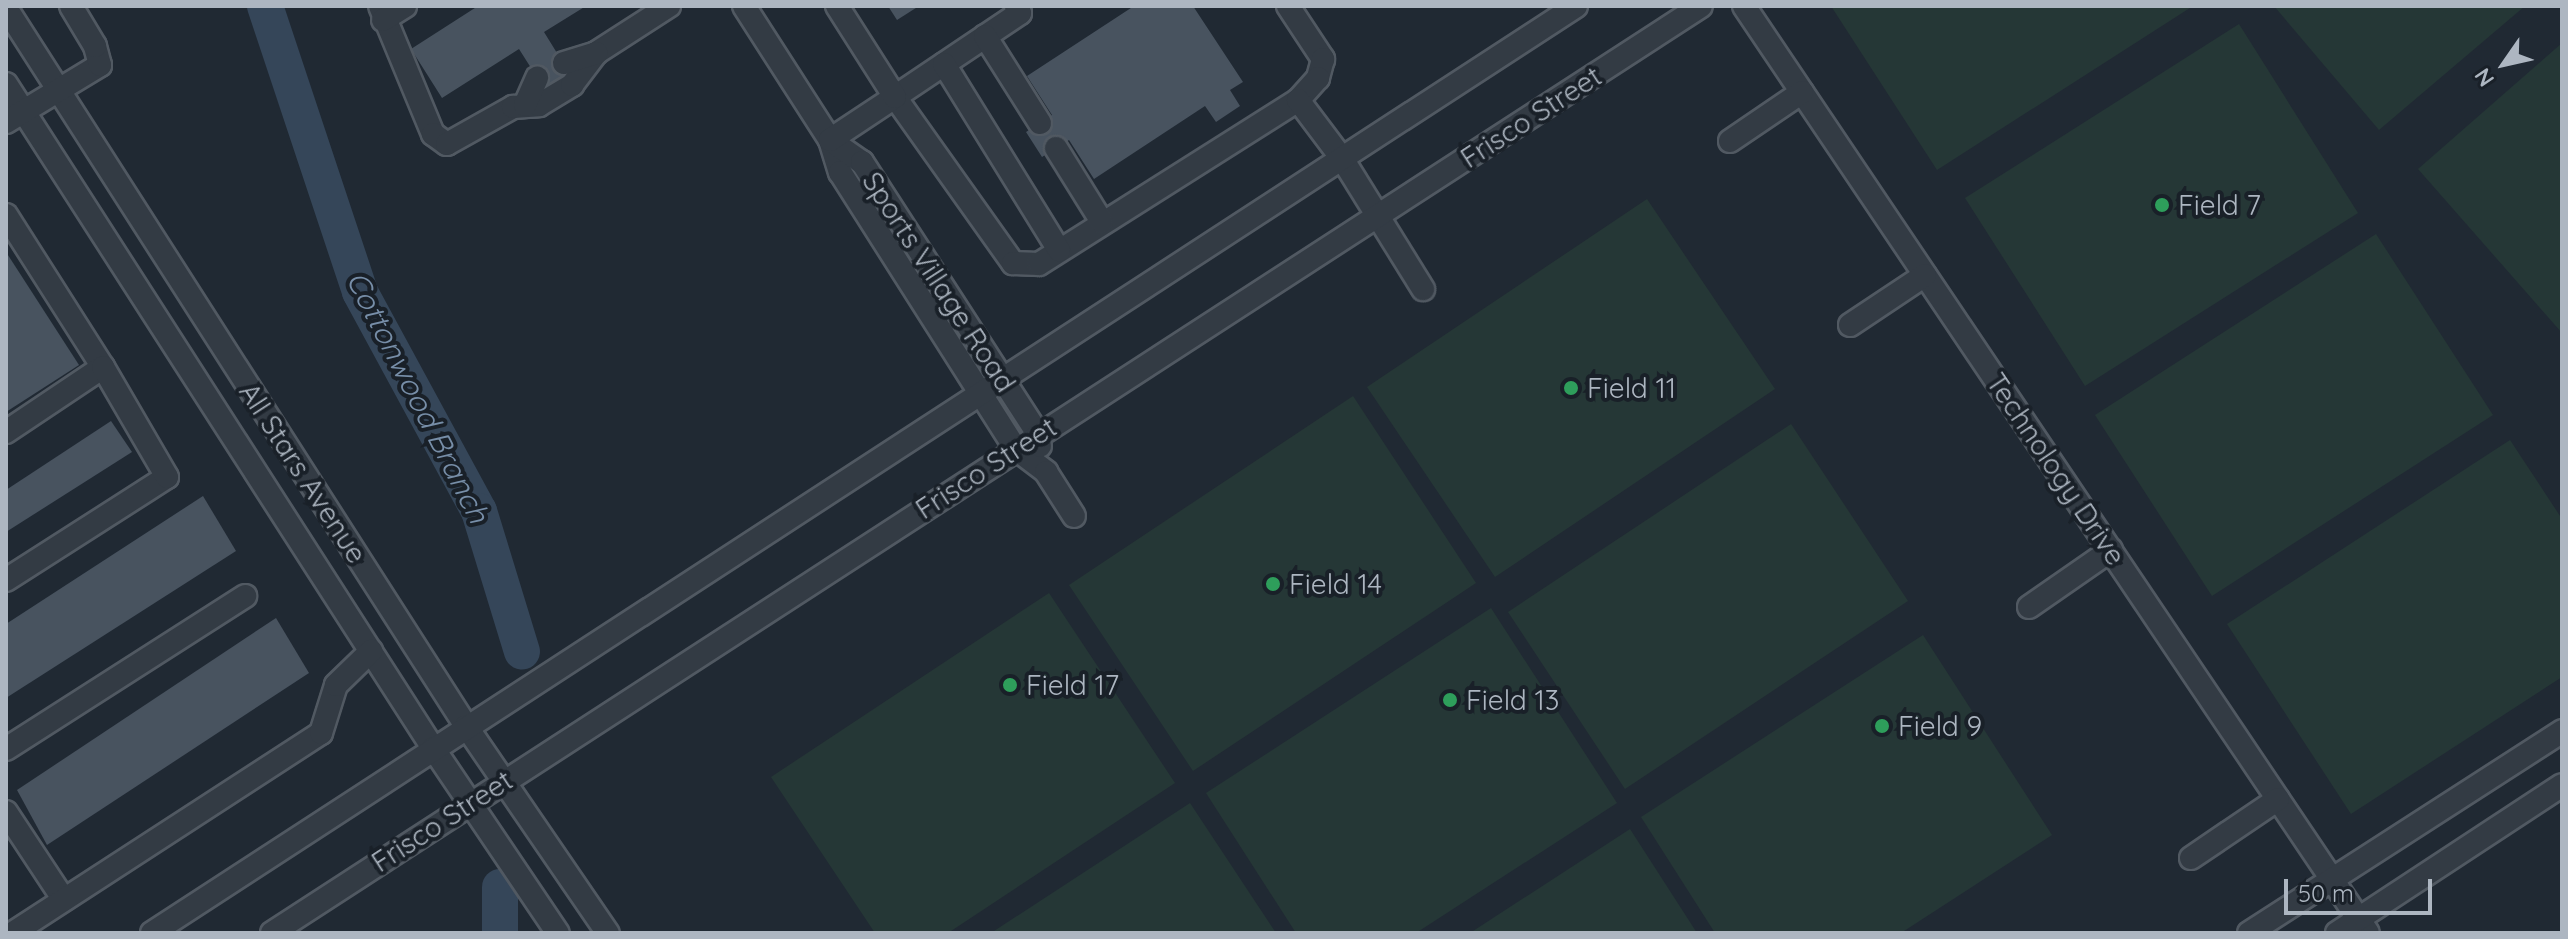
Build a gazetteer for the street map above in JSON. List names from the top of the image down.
{
  "streets": {
    "street": [
      "Frisco Street",
      "Sports Village Road",
      "Technology Drive",
      "All Stars Avenue"
    ]
  },
  "crossings": [
    ["Frisco Street", "Sports Village Road"],
    ["Frisco Street", "All Stars Avenue"]
  ],
  "water": ["Cottonwood Branch"],
  "places": [
    "Field 7",
    "Field 11",
    "Field 14",
    "Field 17",
    "Field 13",
    "Field 9"
  ],
  "scale_bar": "50 m",
  "north": "bottom left"
}
